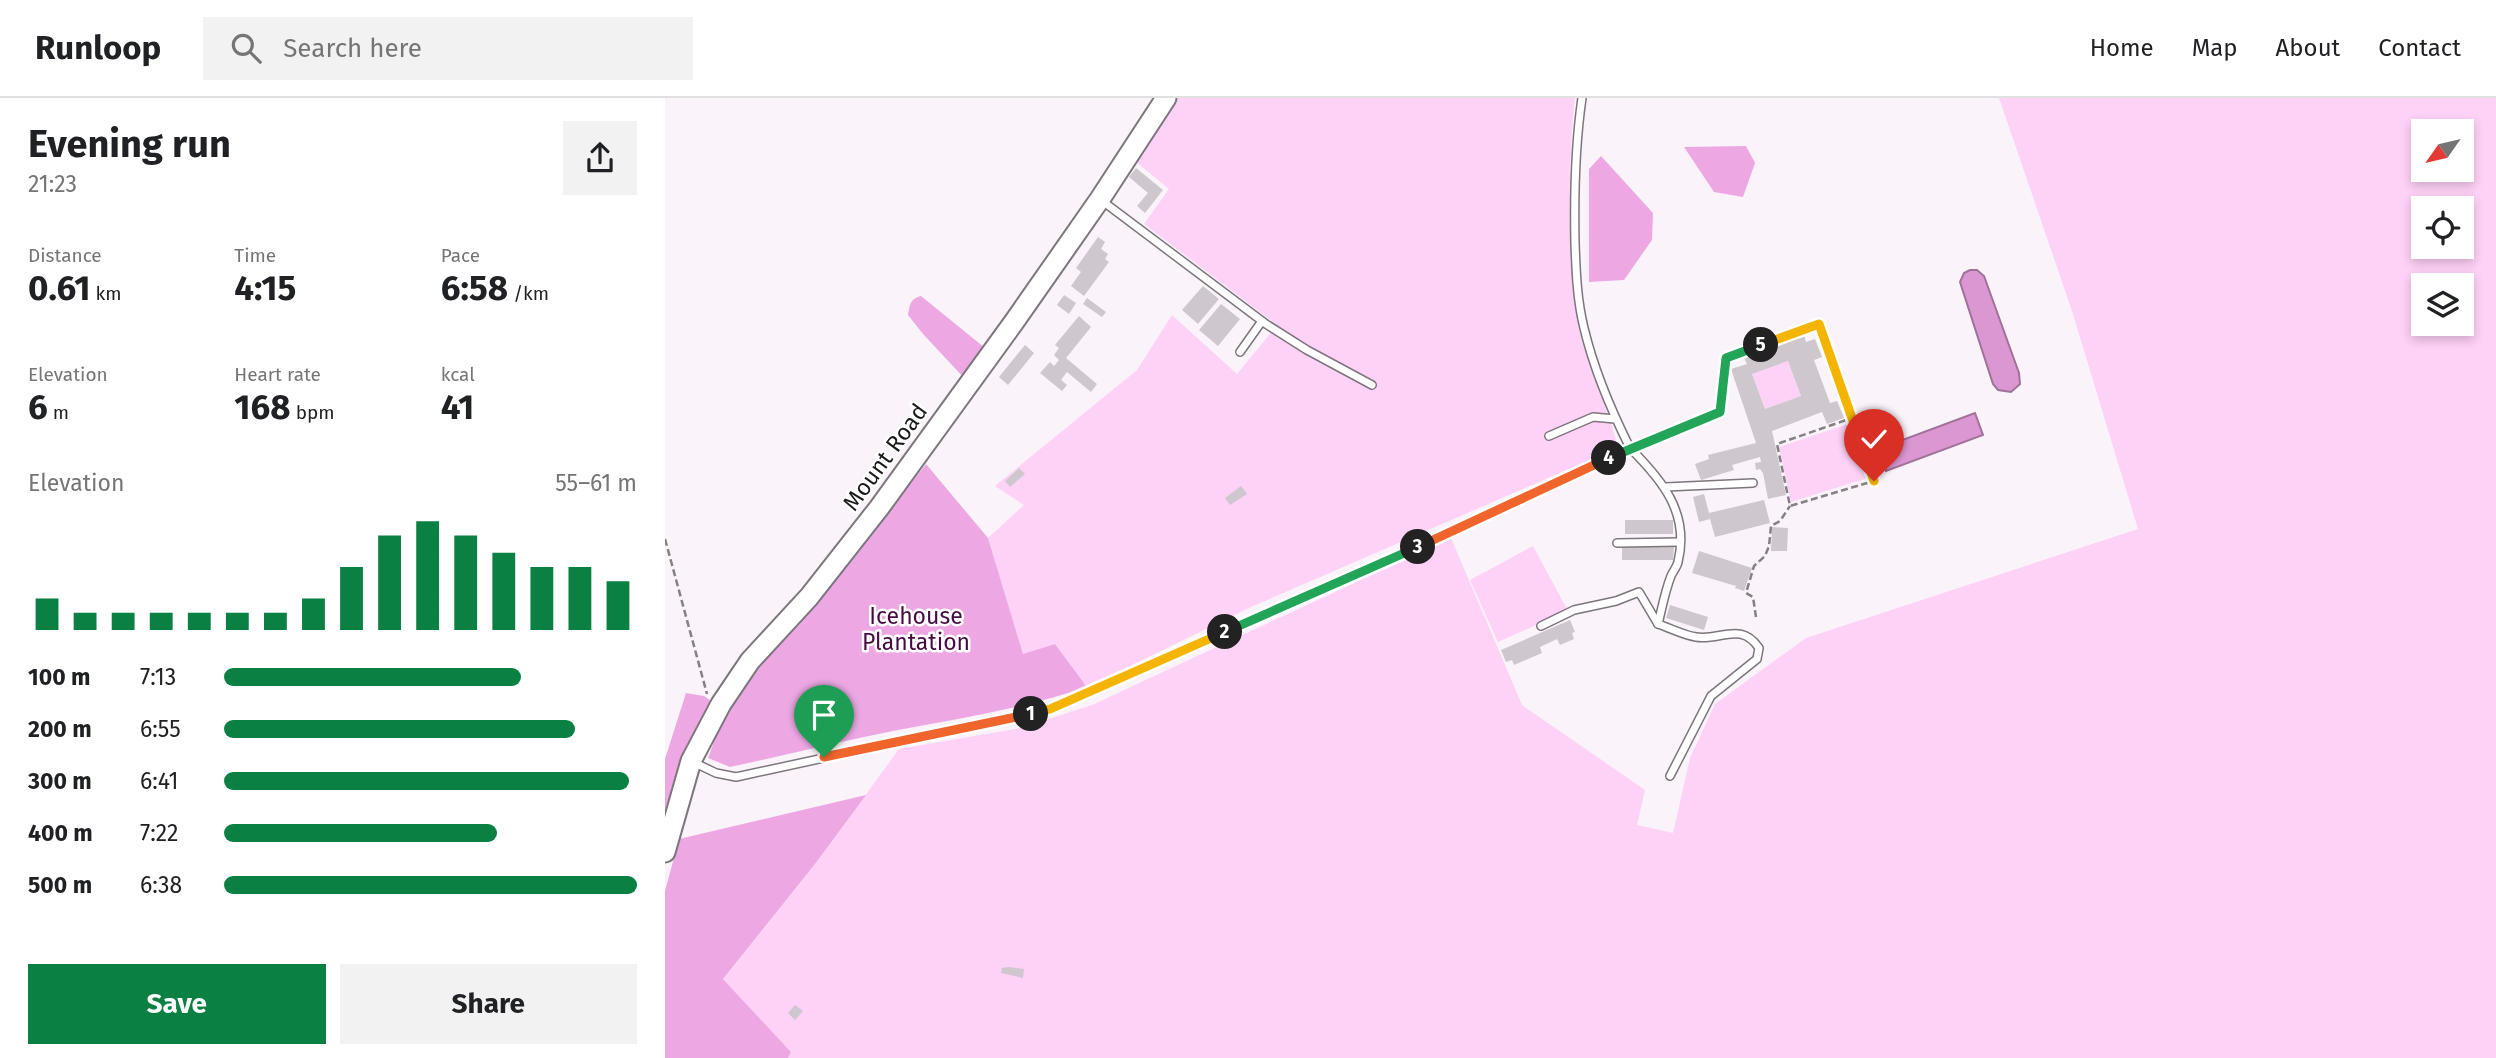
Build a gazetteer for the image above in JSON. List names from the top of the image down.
{
  "streets": {
    "street": ["Mount Road"]
  },
  "parks": ["Icehouse Plantation"],
  "north": "bottom left",
  "page": {
    "header": "Runloop",
    "search": "Search here",
    "nav": [
      "Home",
      "Map",
      "About",
      "Contact"
    ],
    "heading": ["Evening run", "21:23"],
    "stats": [
      ["Distance", "0.61 km"],
      ["Time", "4:15"],
      ["Pace", "6:58 /km"],
      ["Elevation", "6 m"],
      ["Heart rate", "168 bpm"],
      ["kcal", "41"]
    ],
    "pins": [
      "5",
      "4",
      "3",
      "2",
      "1"
    ],
    "chart": ["Elevation", "55–61 m"],
    "list": [
      {
        "name": "100 m",
        "note": "7:13"
      },
      {
        "name": "200 m",
        "note": "6:55"
      },
      {
        "name": "300 m",
        "note": "6:41"
      },
      {
        "name": "400 m",
        "note": "7:22"
      },
      {
        "name": "500 m",
        "note": "6:38"
      }
    ],
    "buttons": ["Save", "Share"]
  }
}
